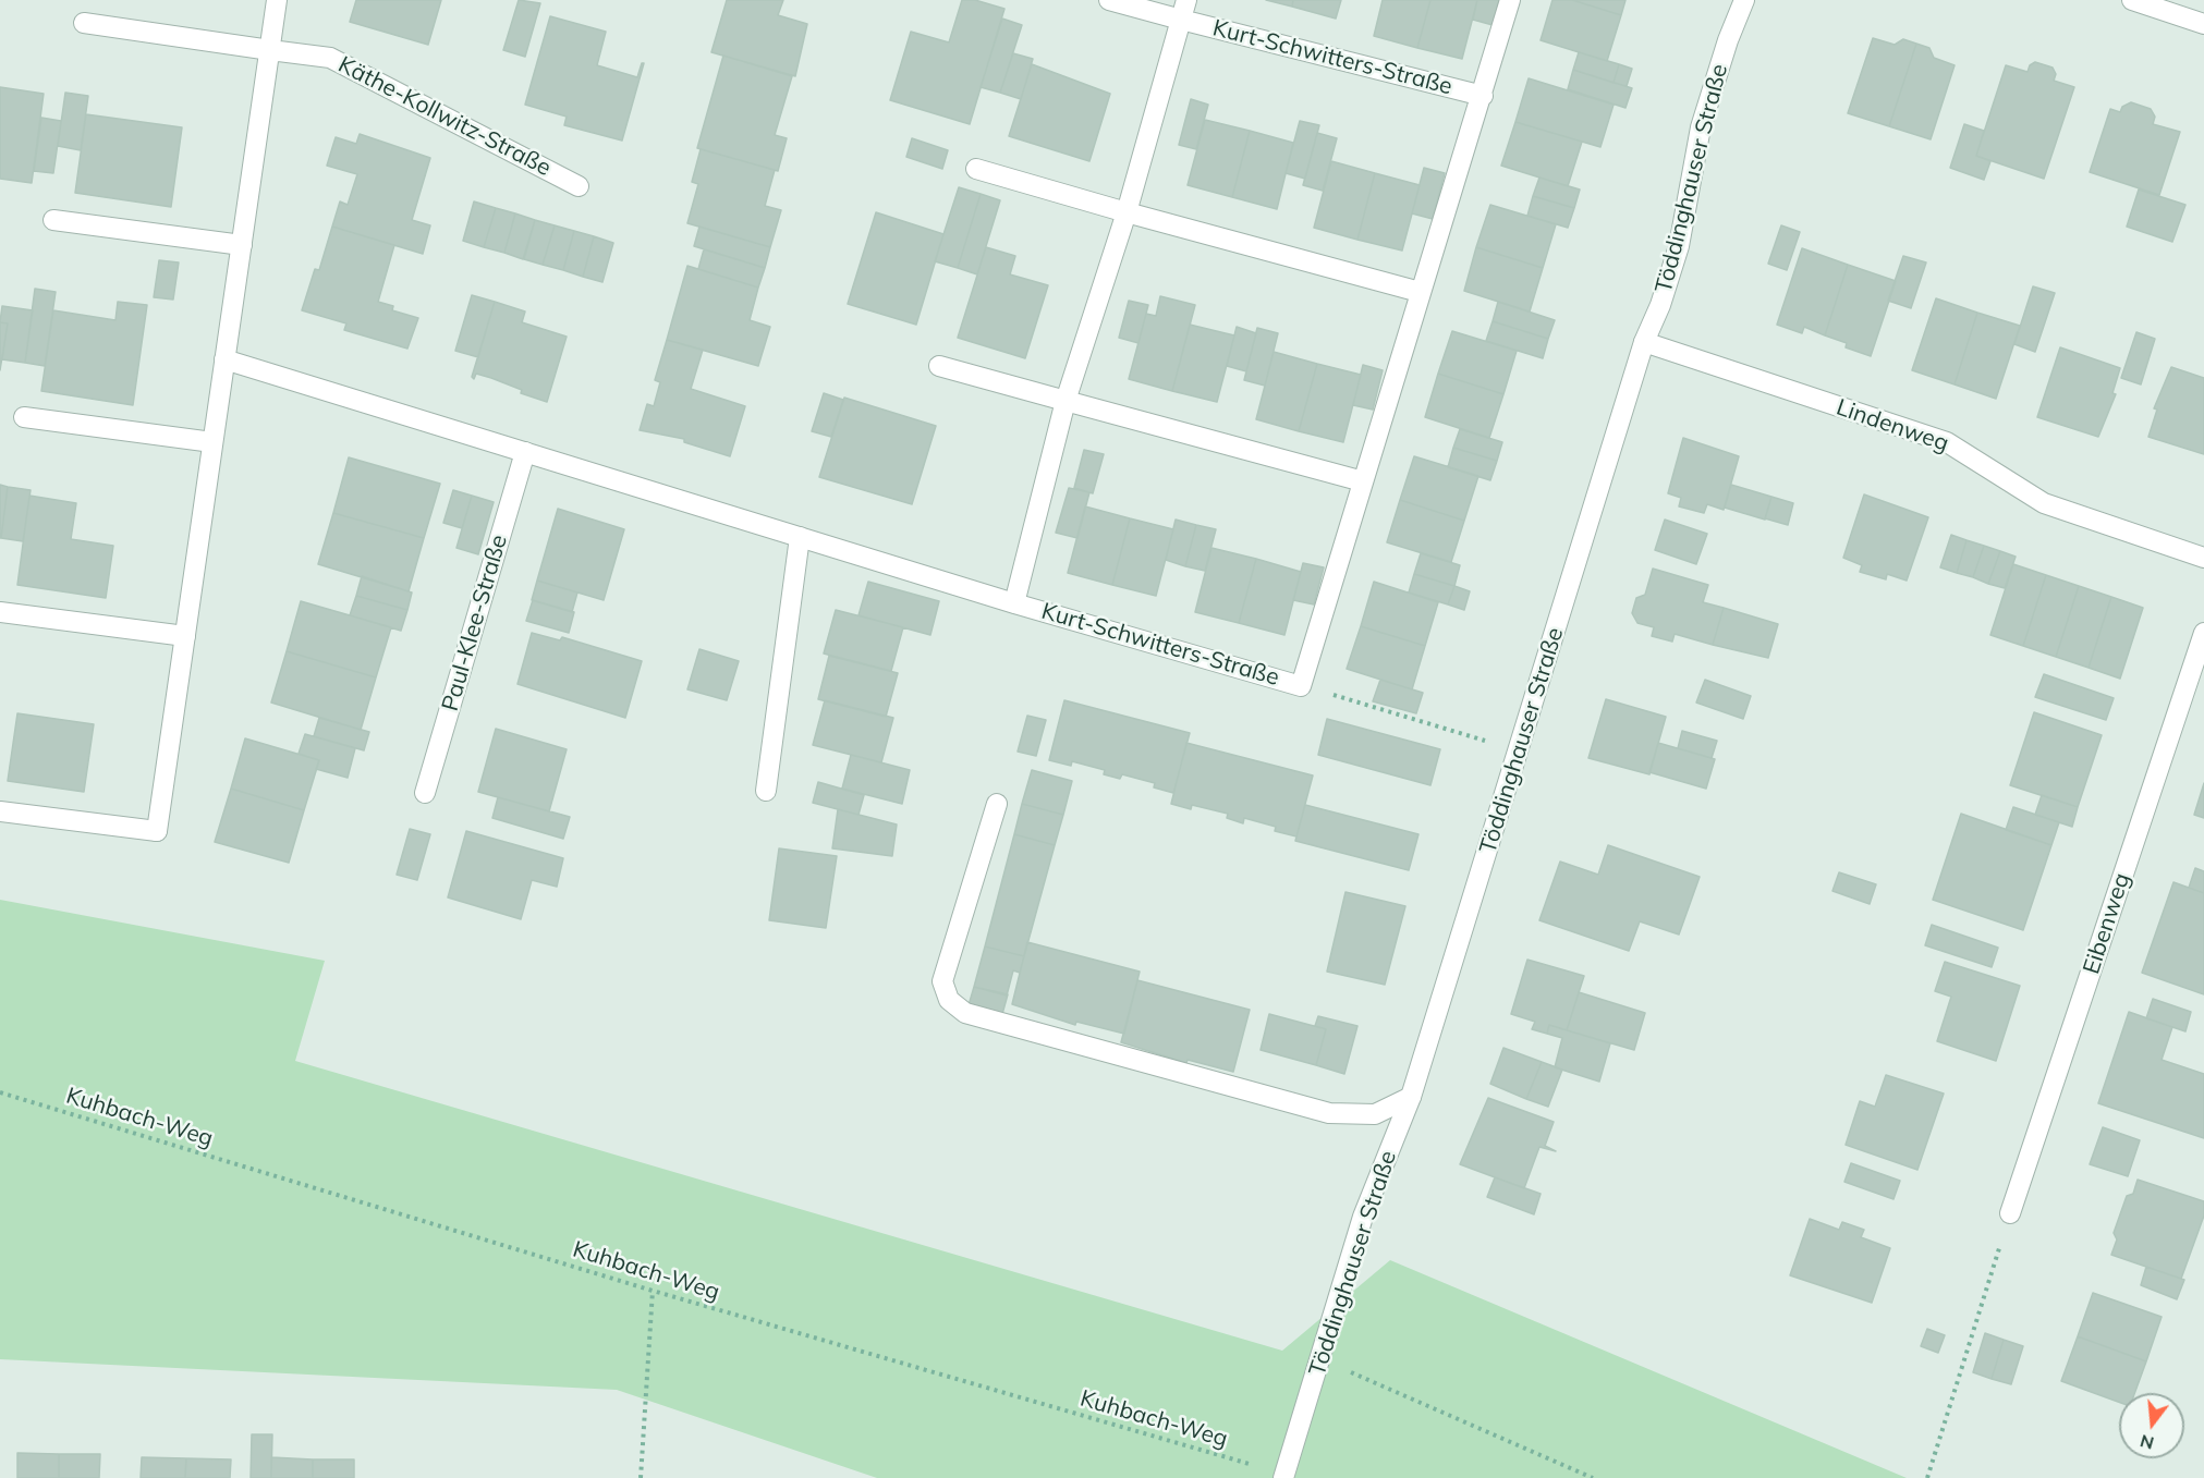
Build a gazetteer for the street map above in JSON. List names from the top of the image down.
{
  "streets": {
    "street": [
      "Kurt-Schwitters-Straße",
      "Käthe-Kollwitz-Straße",
      "Töddinghauser Straße",
      "Lindenweg",
      "Paul-Klee-Straße",
      "Eibenweg"
    ],
    "path": ["Kuhbach-Weg"]
  },
  "crossings": [
    ["Töddinghauser Straße", "Lindenweg"],
    ["Töddinghauser Straße", "Kuhbach-Weg"]
  ],
  "north": "bottom"
}
